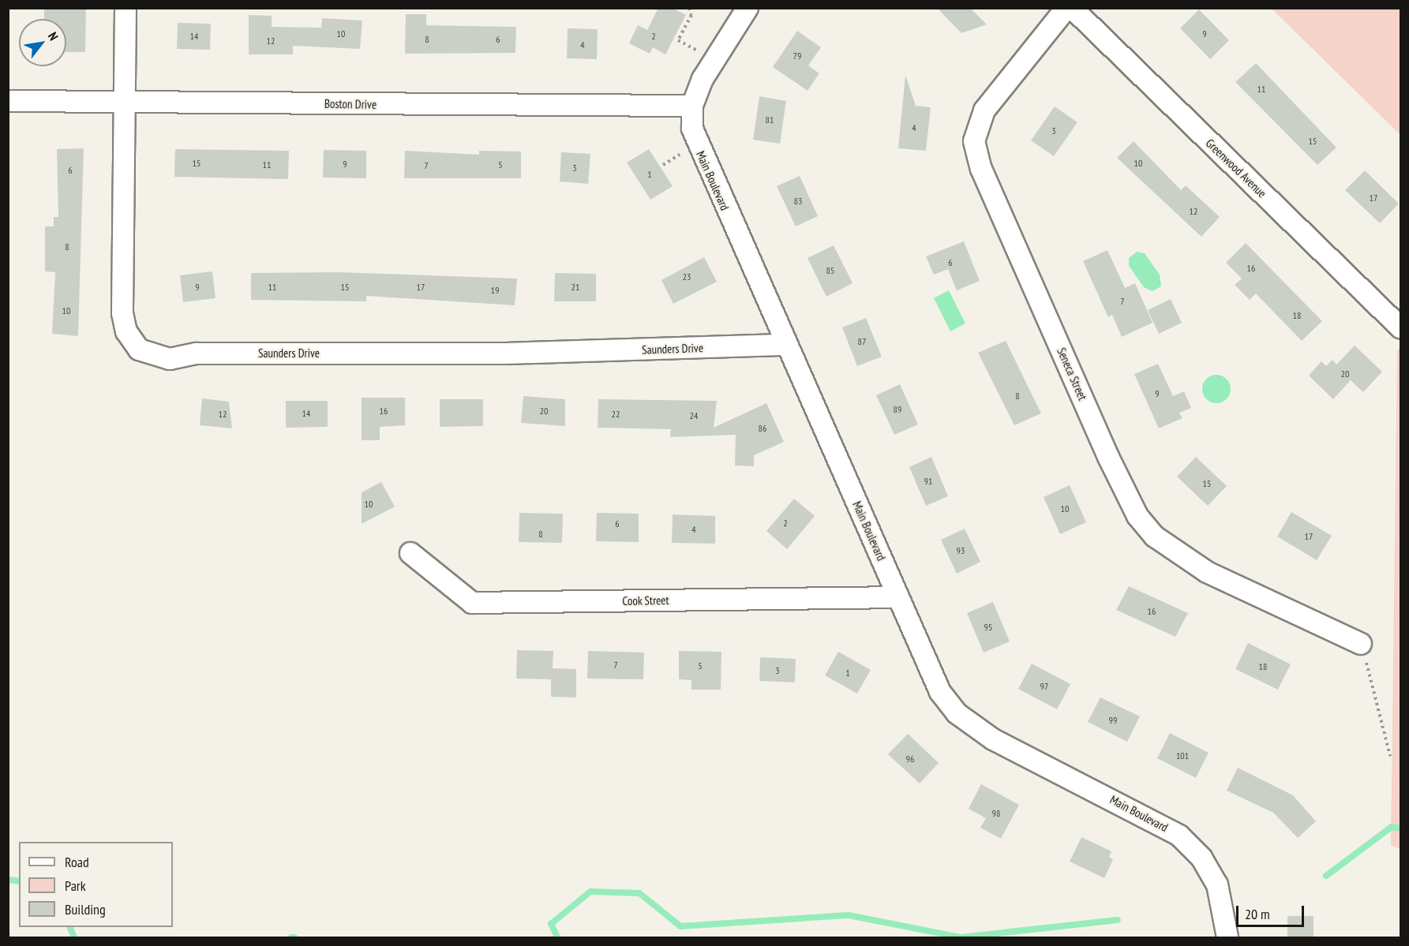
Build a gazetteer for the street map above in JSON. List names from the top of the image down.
{
  "streets": {
    "street": [
      "Boston Drive",
      "Greenwood Avenue",
      "Main Boulevard",
      "Saunders Drive",
      "Seneca Street",
      "Cook Street"
    ]
  },
  "crossings": [
    ["Boston Drive", "Main Boulevard"],
    ["Boston Drive", "Saunders Drive"],
    ["Main Boulevard", "Saunders Drive"],
    ["Main Boulevard", "Cook Street"]
  ],
  "house_numbers": [
    "10",
    "9",
    "14",
    "2",
    "8",
    "6",
    "12",
    "4",
    "79",
    "11",
    "81",
    "4",
    "3",
    "15",
    "15",
    "10",
    "9",
    "11",
    "5",
    "7",
    "3",
    "6",
    "1",
    "17",
    "83",
    "12",
    "8",
    "6",
    "16",
    "85",
    "23",
    "9",
    "11",
    "15",
    "17",
    "21",
    "19",
    "7",
    "10",
    "18",
    "87",
    "20",
    "9",
    "8",
    "89",
    "16",
    "20",
    "14",
    "12",
    "22",
    "24",
    "86",
    "91",
    "15",
    "10",
    "10",
    "2",
    "6",
    "4",
    "8",
    "17",
    "93",
    "16",
    "95",
    "7",
    "5",
    "18",
    "3",
    "1",
    "97",
    "99",
    "101",
    "96",
    "98"
  ],
  "legend": ["Road", "Park", "Building"],
  "scale_bar": "20 m",
  "north": "top right"
}
